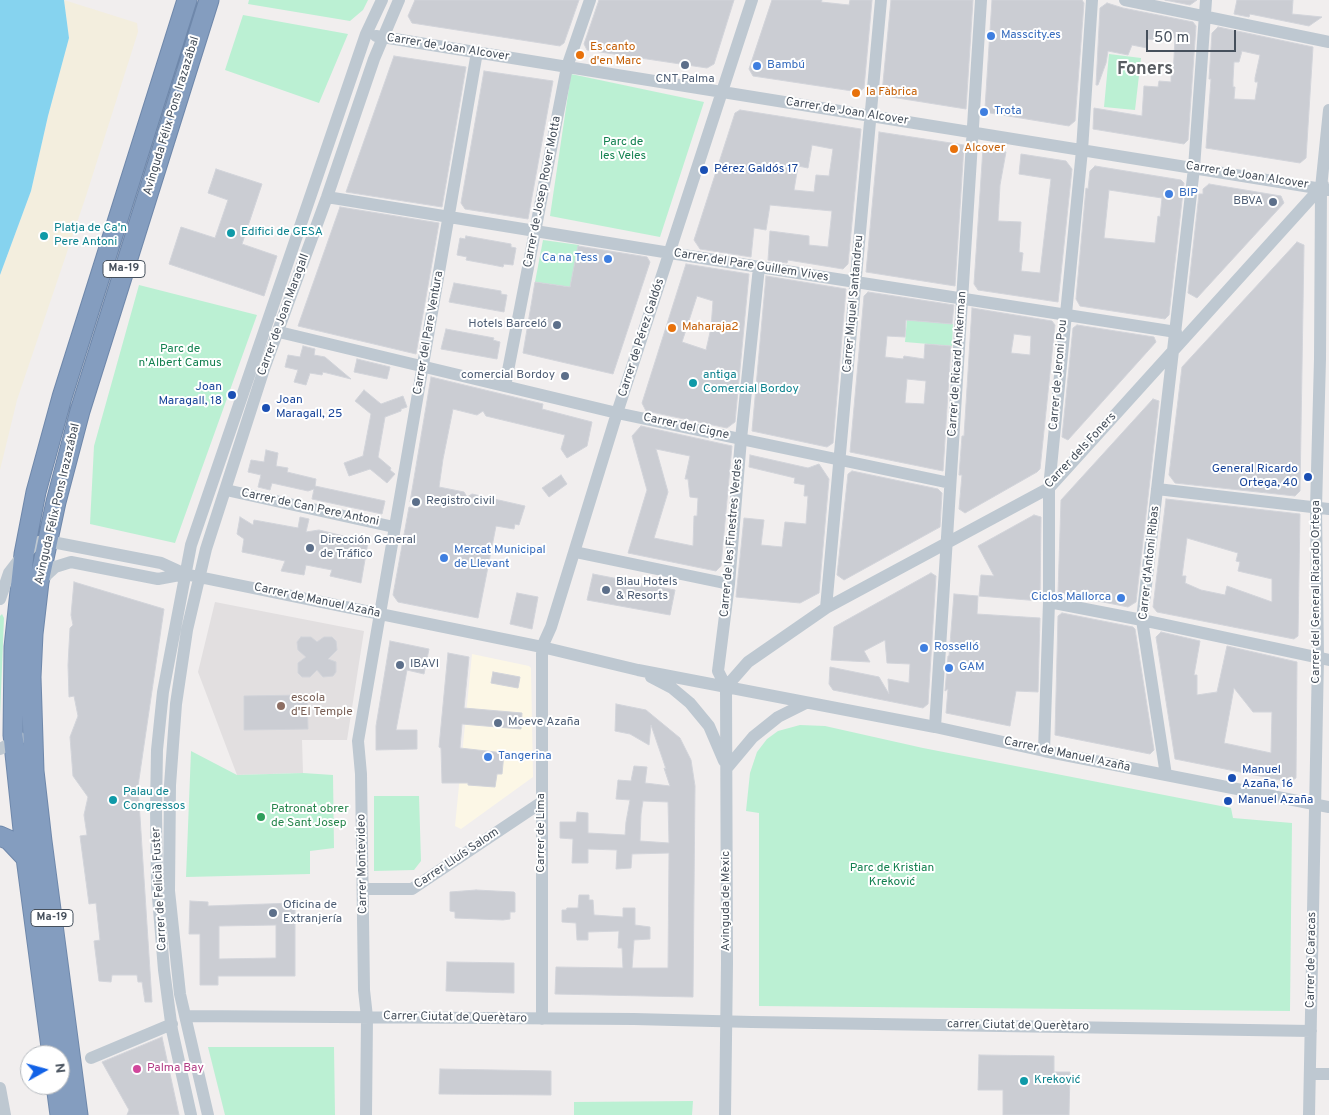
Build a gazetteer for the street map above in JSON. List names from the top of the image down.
{
  "streets": {
    "highway": ["Avinguda Félix Pons Irazazábal", "Ma-19"],
    "street": [
      "Carrer de Joan Alcover",
      "Carrer de Josep Rover Motta",
      "Carrer del Pare Guillem Vives",
      "Carrer Miquel Santandreu",
      "Carrer de Joan Maragall",
      "Carrer del Pare Ventura",
      "Carrer de Pérez Galdós",
      "Carrer de Ricard Ankerman",
      "Carrer de Jeroni Pou",
      "Carrer del Cigne",
      "Carrer dels Foners",
      "Carrer de Can Pere Antoni",
      "Carrer de les Finestres Verdes",
      "Carrer d'Antoni Ribas",
      "Carrer del General Ricardo Ortega",
      "Carrer de Manuel Azaña",
      "Carrer de Lima",
      "Carrer Lluís Salom",
      "Carrer Montevideo",
      "Carrer de Felicià Fuster",
      "Avinguda de Mèxic",
      "Carrer de Caracas",
      "Carrer Ciutat de Querètaro",
      "carrer Ciutat de Querètaro"
    ]
  },
  "crossings": [
    ["Carrer de Joan Alcover", "Carrer de Josep Rover Motta"],
    ["Carrer de Joan Alcover", "Carrer Miquel Santandreu"],
    ["Carrer de Joan Alcover", "Carrer de Joan Maragall"],
    ["Carrer de Joan Alcover", "Carrer del Pare Ventura"],
    ["Carrer de Joan Alcover", "Carrer de Pérez Galdós"],
    ["Carrer de Joan Alcover", "Carrer de Ricard Ankerman"],
    ["Carrer de Joan Alcover", "Carrer de Jeroni Pou"],
    ["Carrer de Joan Alcover", "Carrer dels Foners"],
    ["Carrer de Joan Alcover", "Carrer del General Ricardo Ortega"],
    ["Avinguda Félix Pons Irazazábal", "Carrer de Manuel Azaña"],
    ["Carrer de Josep Rover Motta", "Carrer del Pare Guillem Vives"],
    ["Carrer de Josep Rover Motta", "Carrer del Cigne"],
    ["Carrer del Pare Guillem Vives", "Carrer Miquel Santandreu"],
    ["Carrer del Pare Guillem Vives", "Carrer de Joan Maragall"],
    ["Carrer del Pare Guillem Vives", "Carrer del Pare Ventura"],
    ["Carrer del Pare Guillem Vives", "Carrer de Pérez Galdós"],
    ["Carrer del Pare Guillem Vives", "Carrer de Ricard Ankerman"],
    ["Carrer del Pare Guillem Vives", "Carrer de Jeroni Pou"],
    ["Carrer del Pare Guillem Vives", "Carrer de les Finestres Verdes"],
    ["Carrer Miquel Santandreu", "Carrer del Cigne"],
    ["Carrer Miquel Santandreu", "Carrer dels Foners"],
    ["Carrer de Joan Maragall", "Carrer del Cigne"],
    ["Carrer de Joan Maragall", "Carrer de Can Pere Antoni"],
    ["Carrer de Joan Maragall", "Carrer de Manuel Azaña"],
    ["Carrer de Joan Maragall", "Carrer de Felicià Fuster"],
    ["Carrer del Pare Ventura", "Carrer del Cigne"],
    ["Carrer del Pare Ventura", "Carrer de Can Pere Antoni"],
    ["Carrer del Pare Ventura", "Carrer de Manuel Azaña"],
    ["Carrer del Pare Ventura", "Carrer Montevideo"],
    ["Carrer de Pérez Galdós", "Carrer del Cigne"],
    ["Carrer de Pérez Galdós", "Carrer de Manuel Azaña"],
    ["Carrer de Pérez Galdós", "Carrer de Lima"],
    ["Carrer de Ricard Ankerman", "Carrer del Cigne"],
    ["Carrer de Ricard Ankerman", "Carrer dels Foners"],
    ["Carrer de Ricard Ankerman", "Carrer de Manuel Azaña"],
    ["Carrer de Jeroni Pou", "Carrer dels Foners"],
    ["Carrer de Jeroni Pou", "Carrer de Manuel Azaña"],
    ["Carrer del Cigne", "Carrer de les Finestres Verdes"],
    ["Carrer dels Foners", "Carrer de les Finestres Verdes"],
    ["Carrer dels Foners", "Carrer d'Antoni Ribas"],
    ["Carrer dels Foners", "Carrer del General Ricardo Ortega"],
    ["Carrer dels Foners", "Carrer de Manuel Azaña"],
    ["Carrer dels Foners", "Avinguda de Mèxic"],
    ["Carrer de les Finestres Verdes", "Carrer de Manuel Azaña"],
    ["Carrer de les Finestres Verdes", "Avinguda de Mèxic"],
    ["Carrer d'Antoni Ribas", "Carrer de Manuel Azaña"],
    ["Carrer del General Ricardo Ortega", "Carrer de Manuel Azaña"],
    ["Carrer del General Ricardo Ortega", "Carrer de Caracas"],
    ["Carrer de Manuel Azaña", "Carrer de Lima"],
    ["Carrer de Manuel Azaña", "Carrer Montevideo"],
    ["Carrer de Manuel Azaña", "Carrer de Felicià Fuster"],
    ["Carrer de Manuel Azaña", "Avinguda de Mèxic"],
    ["Carrer de Manuel Azaña", "Carrer de Caracas"],
    ["Carrer de Lima", "Carrer Lluís Salom"],
    ["Carrer de Lima", "Carrer Ciutat de Querètaro"],
    ["Carrer Lluís Salom", "Carrer Montevideo"],
    ["Carrer Montevideo", "Carrer Ciutat de Querètaro"],
    ["Carrer de Felicià Fuster", "Carrer Ciutat de Querètaro"],
    ["Avinguda de Mèxic", "Carrer Ciutat de Querètaro"],
    ["Avinguda de Mèxic", "carrer Ciutat de Querètaro"],
    ["Carrer de Caracas", "carrer Ciutat de Querètaro"],
    ["Carrer Ciutat de Querètaro", "carrer Ciutat de Querètaro"]
  ],
  "districts": ["Foners"],
  "parks": ["Parc de les Veles", "Parc de n'Albert Camus", "Parc de Kristian Kreković"],
  "places": [
    "Masscity.es",
    "Es canto d'en Marc",
    "CNT Palma",
    "Bambú",
    "la Fàbrica",
    "Trota",
    "Alcover",
    "Pérez Galdós 17",
    "BIP",
    "BBVA",
    "Edifici de GESA",
    "Platja de Ca'n Pere Antoni",
    "Ca na Tess",
    "Hotels Barceló",
    "Maharaja2",
    "comercial Bordoy",
    "antiga Comercial Bordoy",
    "Joan Maragall, 18",
    "Joan Maragall, 25",
    "General Ricardo Ortega, 40",
    "Registro civil",
    "Dirección General de Tráfico",
    "Mercat Municipal de Llevant",
    "Blau Hotels & Resorts",
    "Ciclos Mallorca",
    "Rosselló",
    "IBAVI",
    "GAM",
    "escola d'El Temple",
    "Moeve Azaña",
    "Tangerina",
    "Manuel Azaña, 16",
    "Palau de Congressos",
    "Manuel Azaña",
    "Patronat obrer de Sant Josep",
    "Oficina de Extranjería",
    "Palma Bay",
    "Kreković"
  ],
  "scale_bar": "50 m",
  "north": "right"
}
